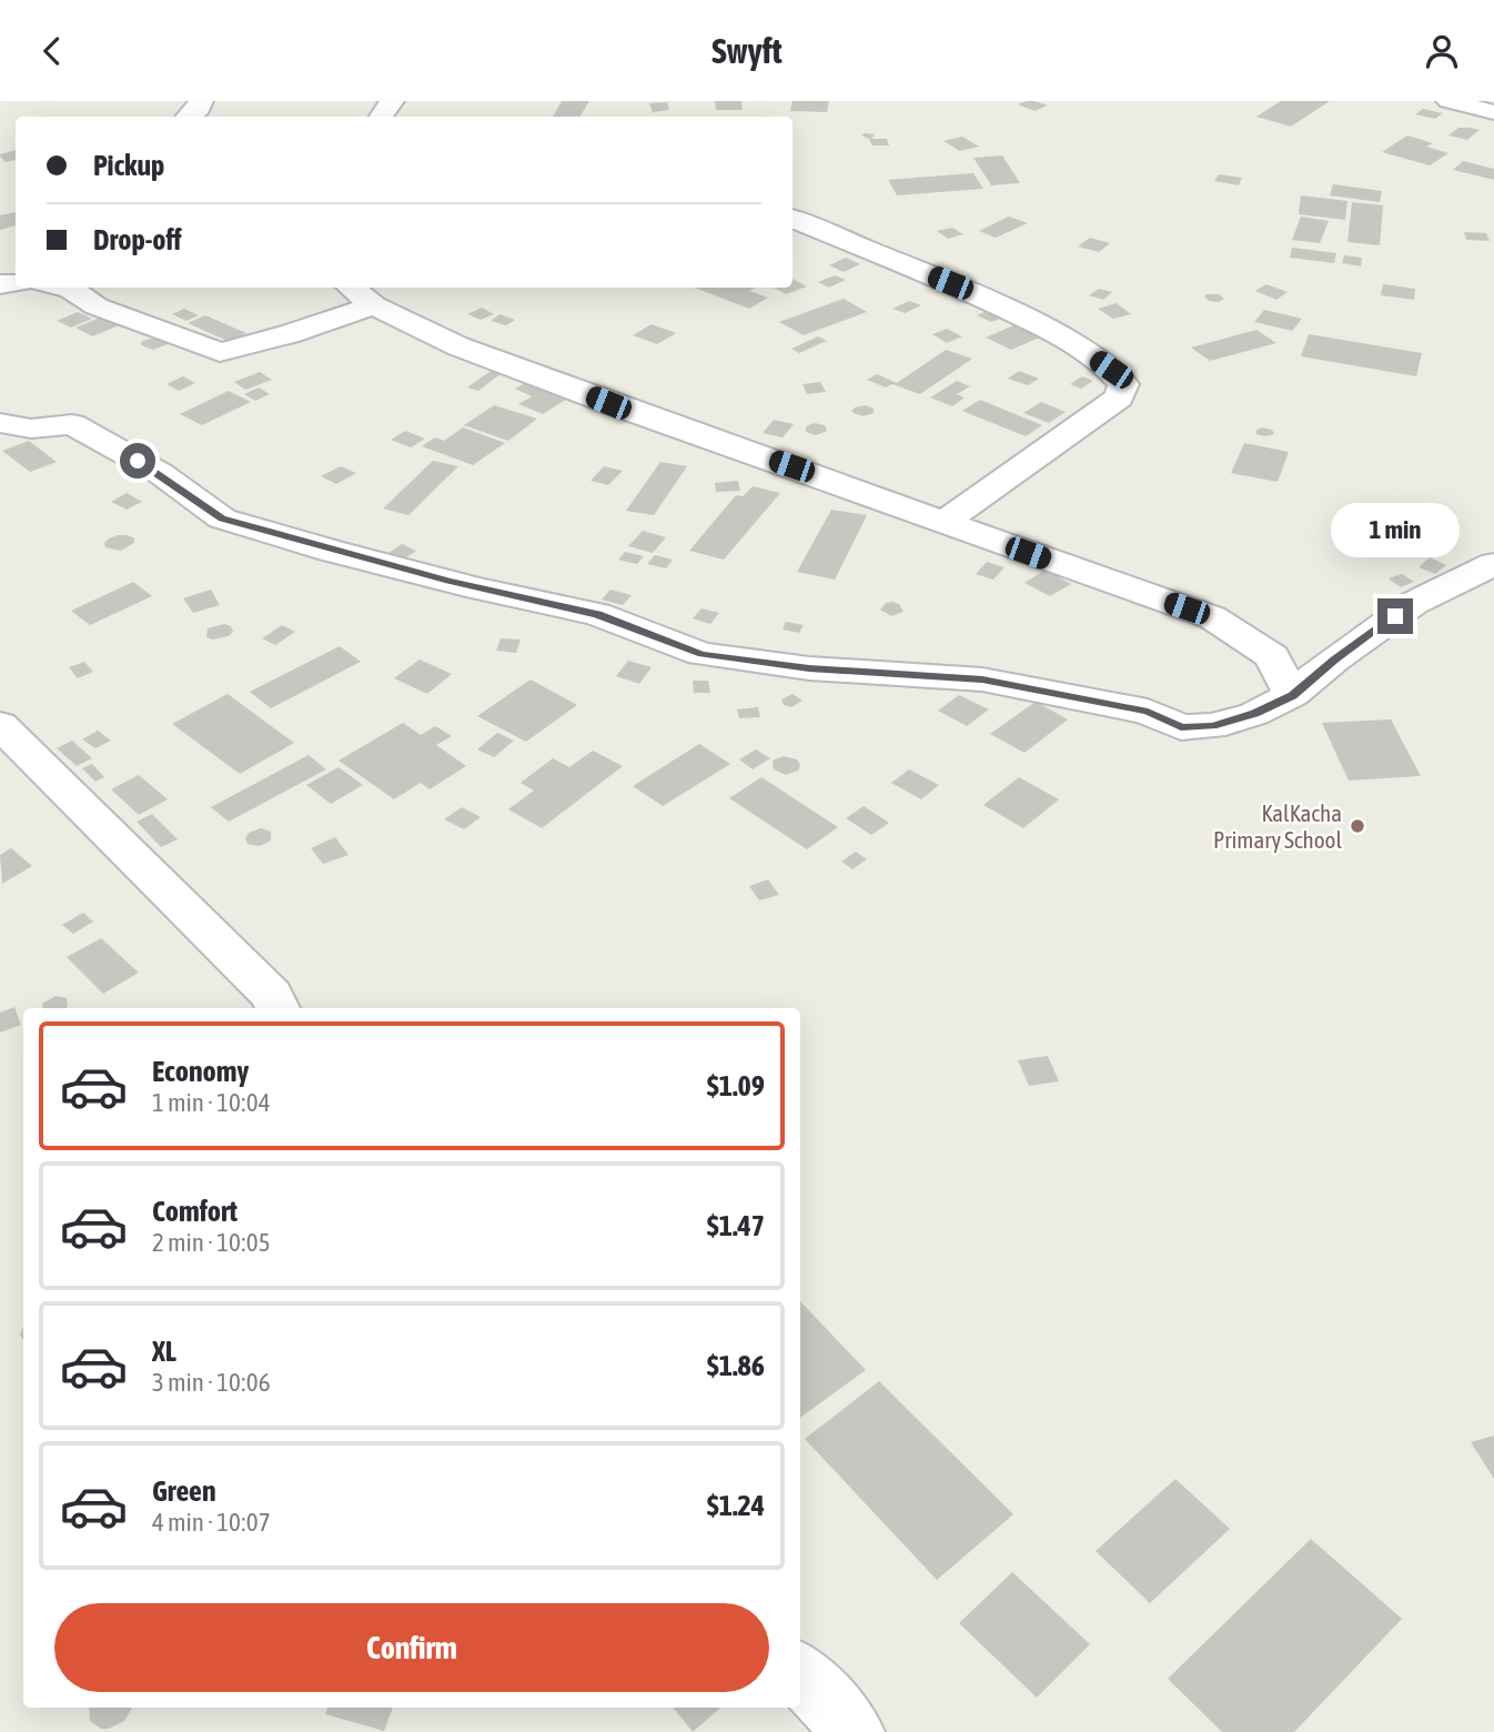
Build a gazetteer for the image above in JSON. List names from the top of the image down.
{
  "places": ["KalKacha Primary School"],
  "page": {
    "header": "Swyft",
    "banner": ["Pickup", "Drop-off"],
    "bubble": "1 min",
    "list": [
      {
        "name": "Economy",
        "note": "1 min · 10:04",
        "value": "$1.09"
      },
      {
        "name": "Comfort",
        "note": "2 min · 10:05",
        "value": "$1.47"
      },
      {
        "name": "XL",
        "note": "3 min · 10:06",
        "value": "$1.86"
      },
      {
        "name": "Green",
        "note": "4 min · 10:07",
        "value": "$1.24"
      }
    ],
    "buttons": "Confirm"
  }
}
